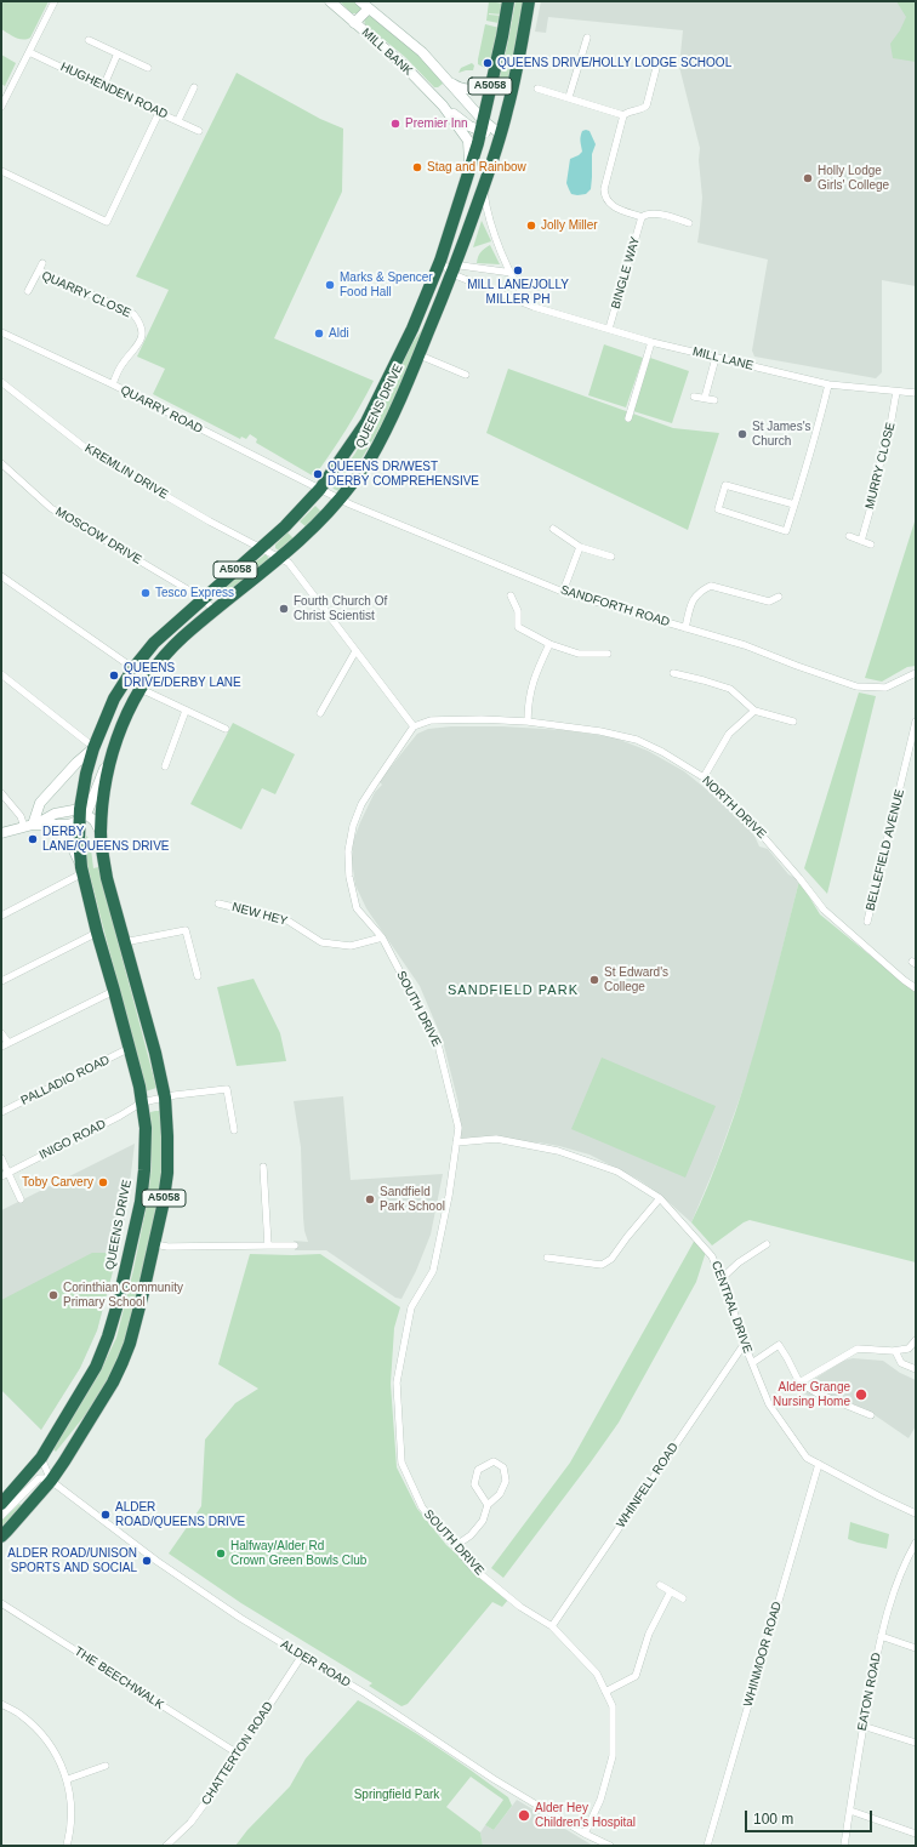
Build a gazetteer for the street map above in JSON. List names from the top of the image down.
{
  "streets": {
    "highway": ["A5058", "QUEENS DRIVE"],
    "street": [
      "MILL BANK",
      "HUGHENDEN ROAD",
      "BINGLE WAY",
      "QUARRY CLOSE",
      "MILL LANE",
      "QUARRY ROAD",
      "MURRY CLOSE",
      "KREMLIN DRIVE",
      "MOSCOW DRIVE",
      "SANDFORTH ROAD",
      "NORTH DRIVE",
      "BELLEFIELD AVENUE",
      "NEW HEY",
      "SOUTH DRIVE",
      "PALLADIO ROAD",
      "INIGO ROAD",
      "CENTRAL DRIVE",
      "WHINFELL ROAD",
      "WHINMOOR ROAD",
      "ALDER ROAD",
      "THE BEECHWALK",
      "EATON ROAD",
      "CHATTERTON ROAD"
    ]
  },
  "crossings": [
    ["MILL BANK", "QUEENS DRIVE"],
    ["A5058", "QUEENS DRIVE"],
    ["BINGLE WAY", "MILL LANE"],
    ["QUARRY CLOSE", "QUARRY ROAD"],
    ["MILL LANE", "QUEENS DRIVE"],
    ["MILL LANE", "MURRY CLOSE"],
    ["QUEENS DRIVE", "QUARRY ROAD"],
    ["QUEENS DRIVE", "KREMLIN DRIVE"],
    ["QUEENS DRIVE", "MOSCOW DRIVE"],
    ["QUEENS DRIVE", "SANDFORTH ROAD"],
    ["QUEENS DRIVE", "PALLADIO ROAD"],
    ["QUEENS DRIVE", "INIGO ROAD"],
    ["QUEENS DRIVE", "ALDER ROAD"],
    ["QUARRY ROAD", "SANDFORTH ROAD"],
    ["KREMLIN DRIVE", "NORTH DRIVE"],
    ["KREMLIN DRIVE", "SOUTH DRIVE"],
    ["NORTH DRIVE", "SOUTH DRIVE"],
    ["NEW HEY", "SOUTH DRIVE"],
    ["SOUTH DRIVE", "CENTRAL DRIVE"],
    ["SOUTH DRIVE", "WHINFELL ROAD"],
    ["SOUTH DRIVE", "ALDER ROAD"],
    ["CENTRAL DRIVE", "WHINFELL ROAD"],
    ["CENTRAL DRIVE", "WHINMOOR ROAD"],
    ["ALDER ROAD", "CHATTERTON ROAD"],
    ["THE BEECHWALK", "CHATTERTON ROAD"]
  ],
  "districts": ["SANDFIELD PARK"],
  "parks": ["Springfield Park"],
  "places": [
    "QUEENS DRIVE/HOLLY LODGE SCHOOL",
    "Premier Inn",
    "Stag and Rainbow",
    "Holly Lodge Girls' College",
    "Jolly Miller",
    "MILL LANE/JOLLY MILLER PH",
    "Marks & Spencer Food Hall",
    "Aldi",
    "St James's Church",
    "QUEENS DR/WEST DERBY COMPREHENSIVE",
    "Tesco Express",
    "Fourth Church Of Christ Scientist",
    "QUEENS DRIVE/DERBY LANE",
    "DERBY LANE/QUEENS DRIVE",
    "St Edward's College",
    "Toby Carvery",
    "Sandfield Park School",
    "Corinthian Community Primary School",
    "Alder Grange Nursing Home",
    "ALDER ROAD/QUEENS DRIVE",
    "Halfway/Alder Rd Crown Green Bowls Club",
    "ALDER ROAD/UNISON SPORTS AND SOCIAL",
    "Alder Hey Children's Hospital"
  ],
  "scale_bar": "100 m"
}
